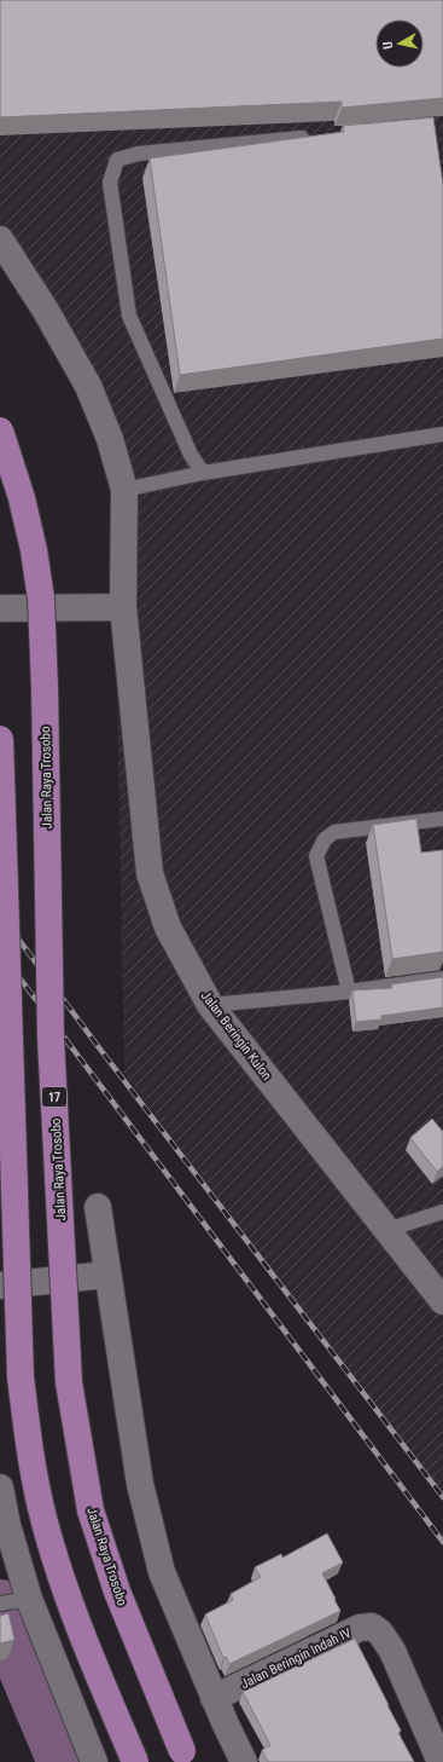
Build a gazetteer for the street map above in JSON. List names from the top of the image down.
{
  "streets": {
    "highway": ["Jalan Raya Trosobo", "17"],
    "street": ["Jalan Beringin Kulon", "Jalan Beringin Indah IV"]
  },
  "north": "left"
}
